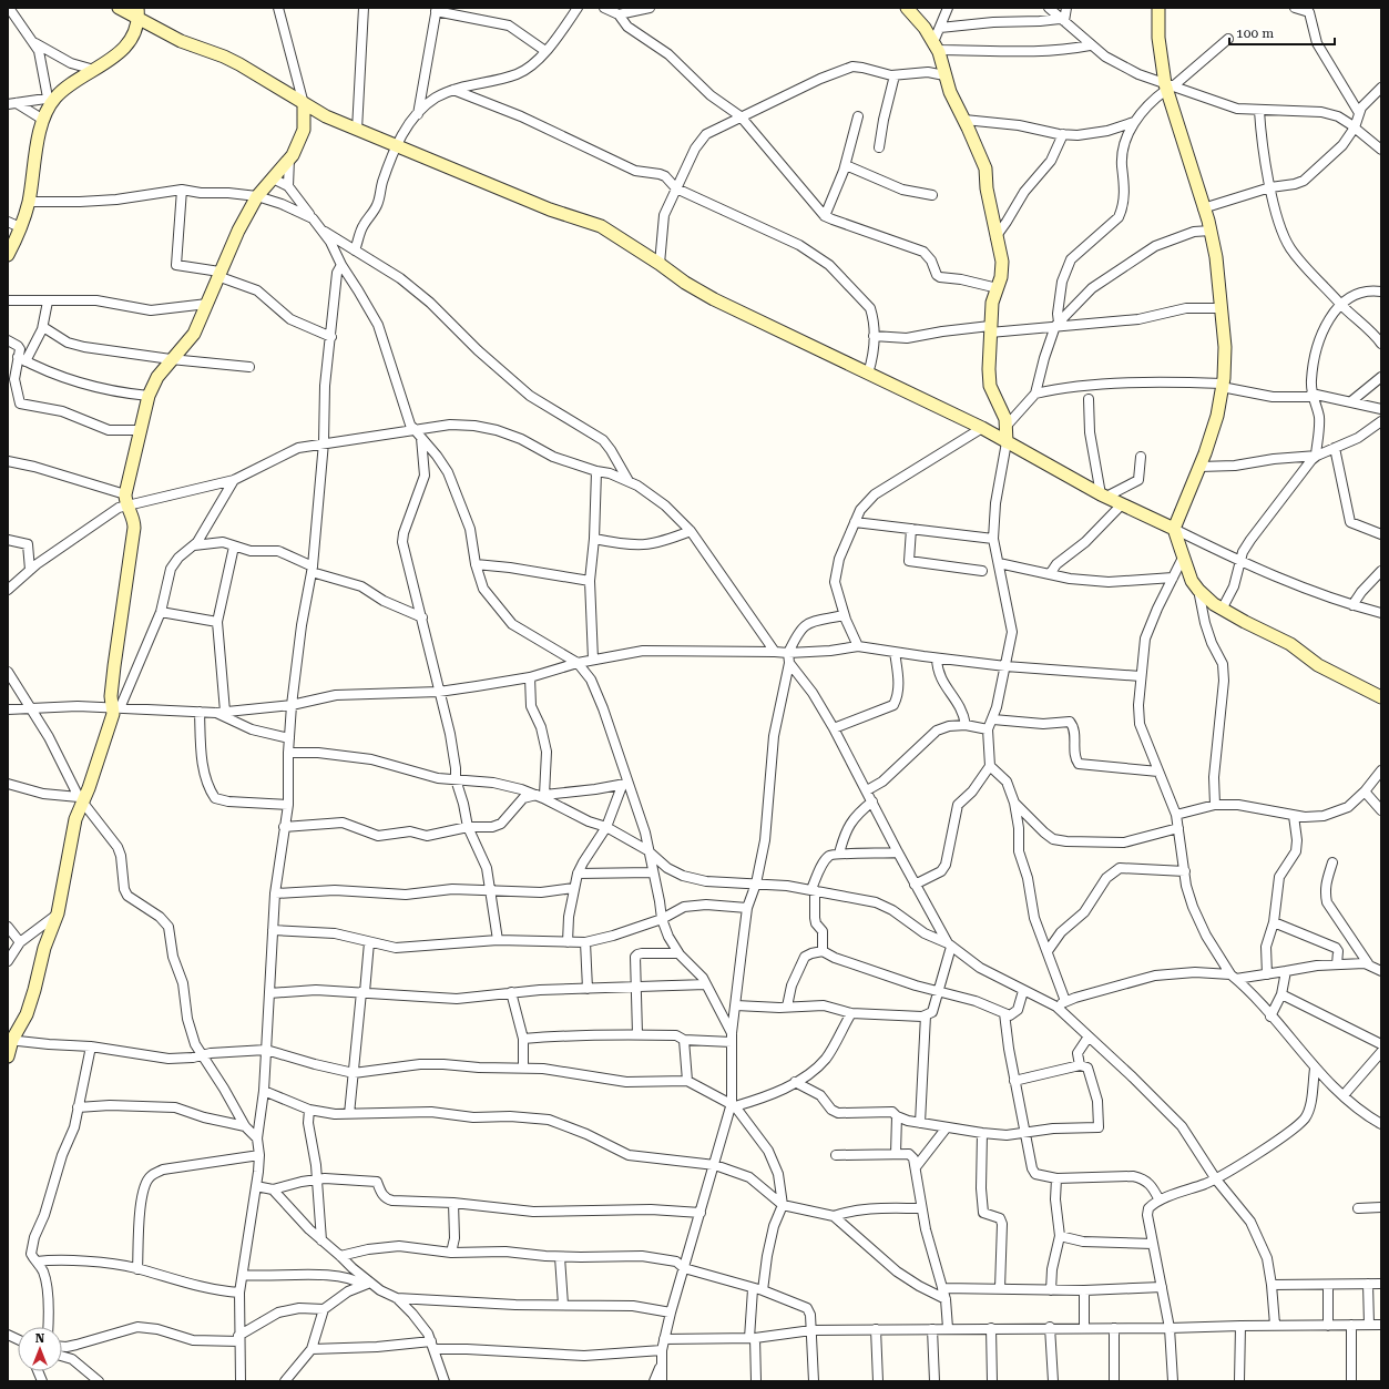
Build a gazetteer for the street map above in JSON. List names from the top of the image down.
{
  "scale_bar": "100 m",
  "north": "top"
}
